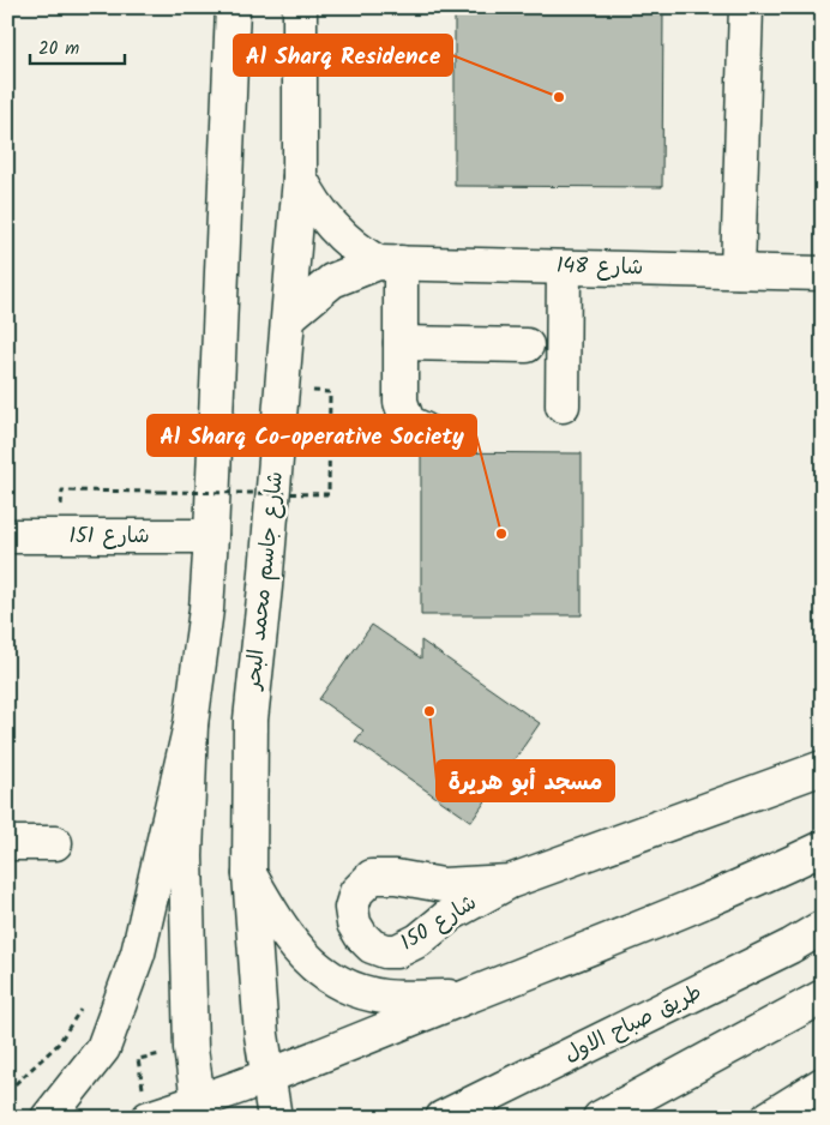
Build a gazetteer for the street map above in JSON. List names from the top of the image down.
{
  "streets": {
    "main road": [
      "شارع 148",
      "شارع 151",
      "شارع جاسم محمد البحر",
      "طريق صباح الاول"
    ]
  },
  "crossings": [
    ["شارع 148", "شارع جاسم محمد البحر"]
  ],
  "places": ["Al Sharq Residence", "Al Sharq Co-operative Society", "مسجد أبو هريرة"],
  "scale_bar": "20 m"
}
